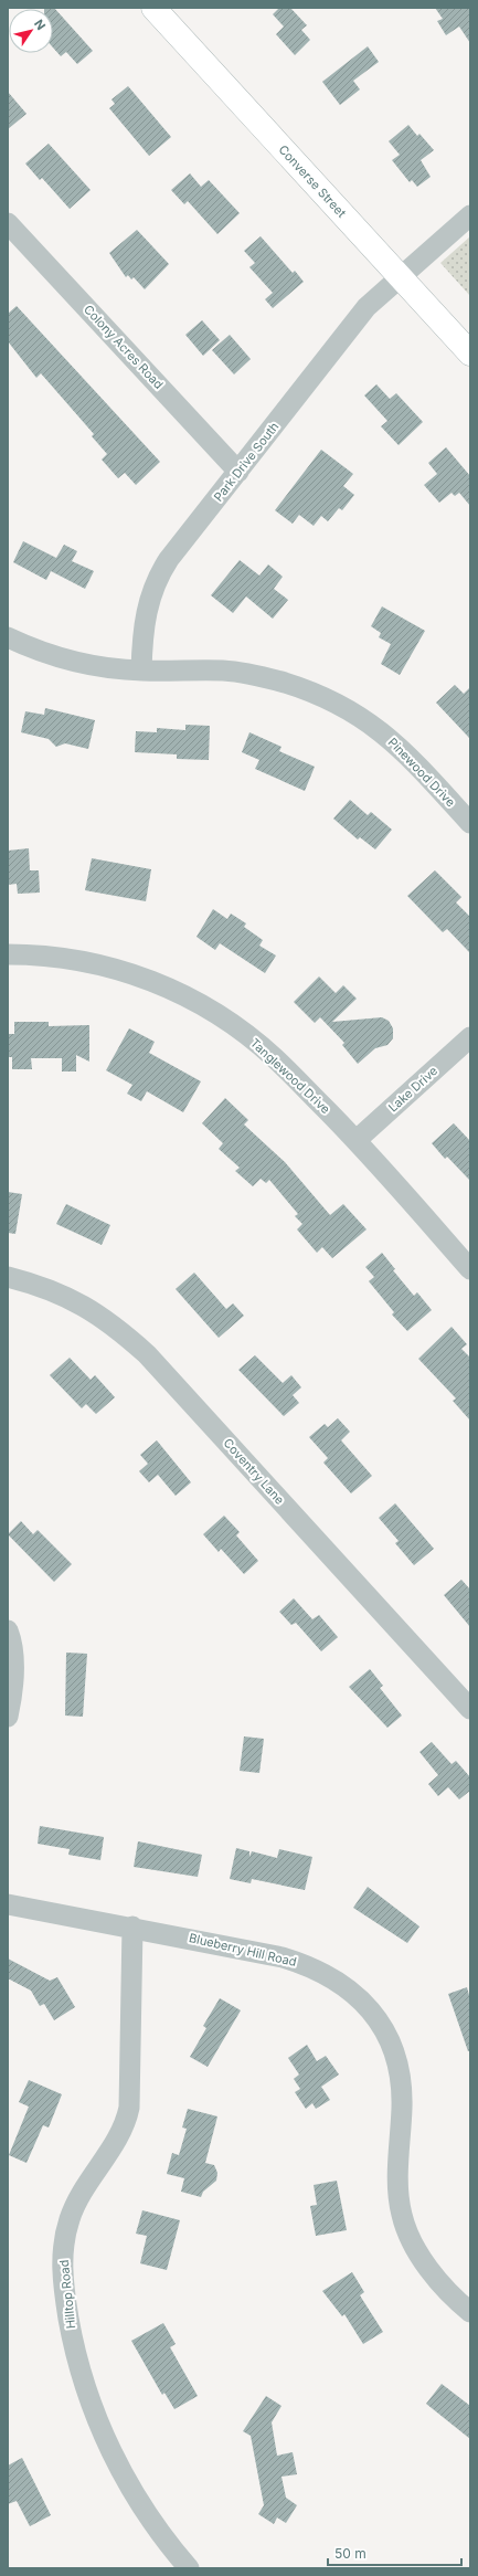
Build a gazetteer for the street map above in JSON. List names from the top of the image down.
{
  "streets": {
    "main road": ["Converse Street"],
    "street": [
      "Colony Acres Road",
      "Park Drive South",
      "Pinewood Drive",
      "Tanglewood Drive",
      "Lake Drive",
      "Coventry Lane",
      "Blueberry Hill Road",
      "Hilltop Road"
    ]
  },
  "crossings": [
    ["Converse Street", "Park Drive South"],
    ["Colony Acres Road", "Park Drive South"],
    ["Park Drive South", "Pinewood Drive"],
    ["Tanglewood Drive", "Lake Drive"],
    ["Blueberry Hill Road", "Hilltop Road"]
  ],
  "scale_bar": "50 m",
  "north": "top right"
}
